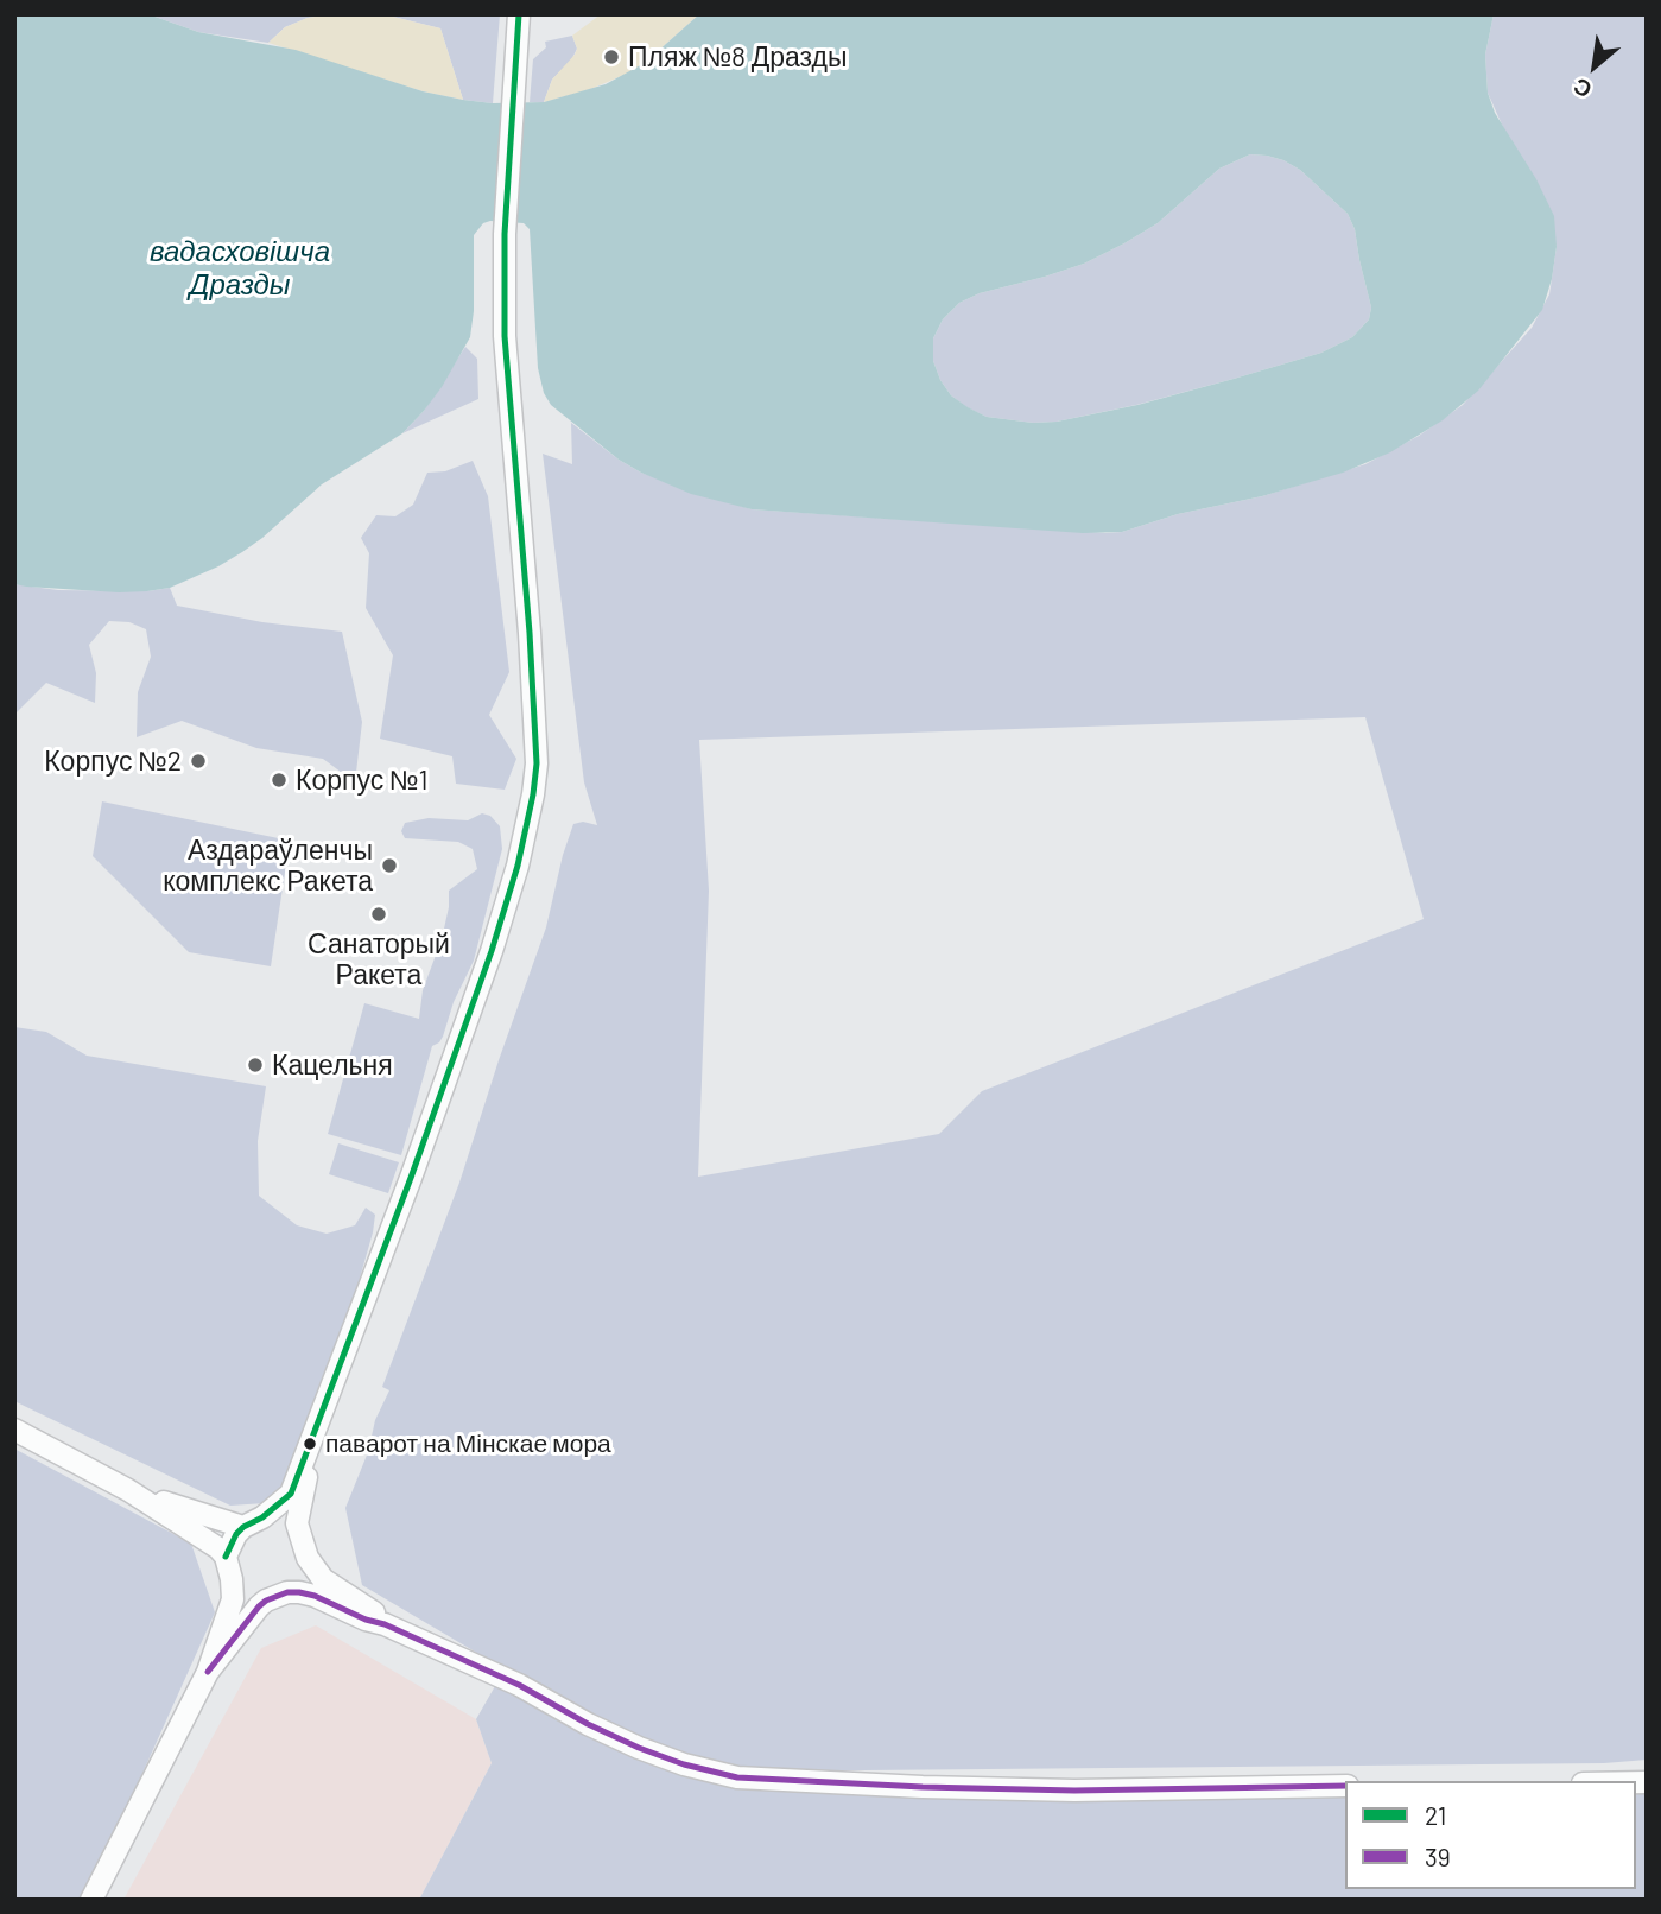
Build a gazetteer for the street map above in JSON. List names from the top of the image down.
{
  "water": ["вадасховішча Дразды"],
  "places": [
    "Пляж №8 Дразды",
    "Корпус №2",
    "Корпус №1",
    "Аздараўленчы комплекс Ракета",
    "Санаторый Ракета",
    "Кацельня",
    "паварот на Мінскае мора"
  ],
  "lines": ["transit line 21", "transit line 39"],
  "legend": ["21", "39"],
  "north": "bottom left"
}
